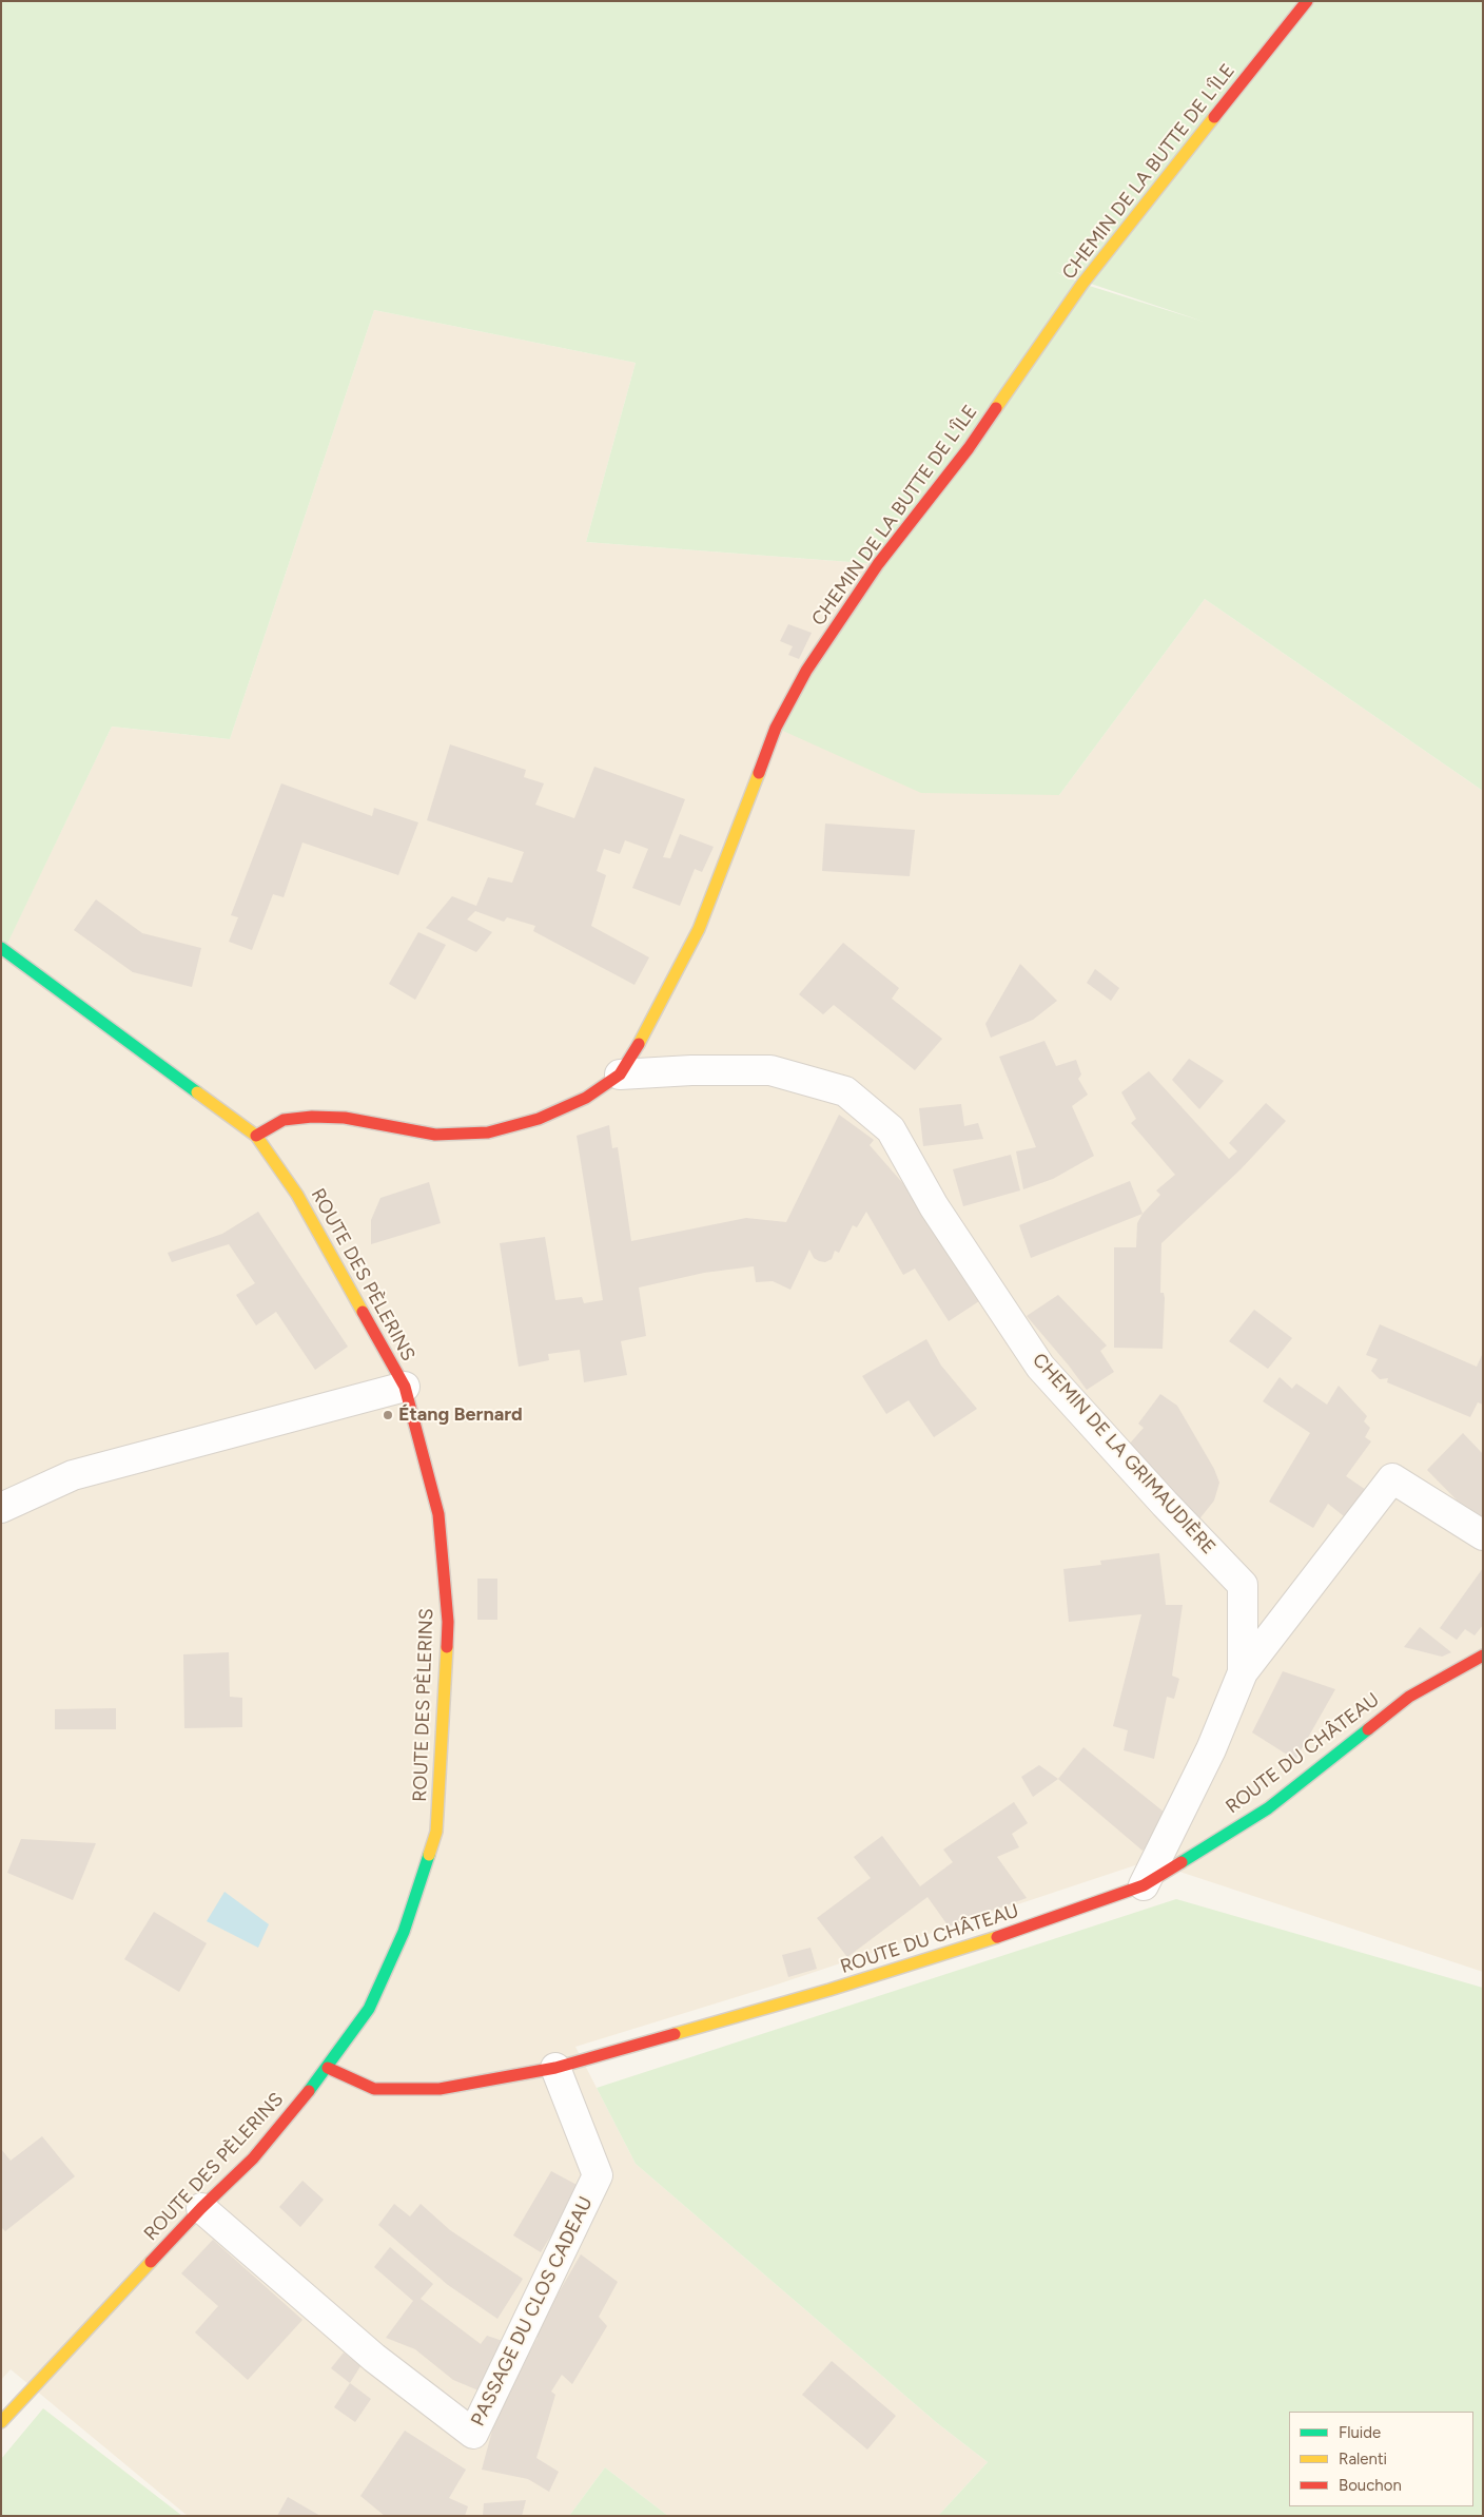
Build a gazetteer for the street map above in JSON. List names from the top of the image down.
{
  "streets": {
    "street": [
      "CHEMIN DE LA BUTTE DE L'ÎLE",
      "ROUTE DES PÈLERINS",
      "CHEMIN DE LA GRIMAUDIÈRE",
      "ROUTE DU CHÂTEAU",
      "PASSAGE DU CLOS CADEAU"
    ]
  },
  "crossings": [
    ["CHEMIN DE LA BUTTE DE L'ÎLE", "ROUTE DES PÈLERINS"],
    ["CHEMIN DE LA BUTTE DE L'ÎLE", "CHEMIN DE LA GRIMAUDIÈRE"],
    ["ROUTE DES PÈLERINS", "ROUTE DU CHÂTEAU"],
    ["ROUTE DES PÈLERINS", "PASSAGE DU CLOS CADEAU"],
    ["CHEMIN DE LA GRIMAUDIÈRE", "ROUTE DU CHÂTEAU"],
    ["ROUTE DU CHÂTEAU", "PASSAGE DU CLOS CADEAU"]
  ],
  "places": ["Étang Bernard"],
  "legend": ["Fluide", "Ralenti", "Bouchon"]
}
